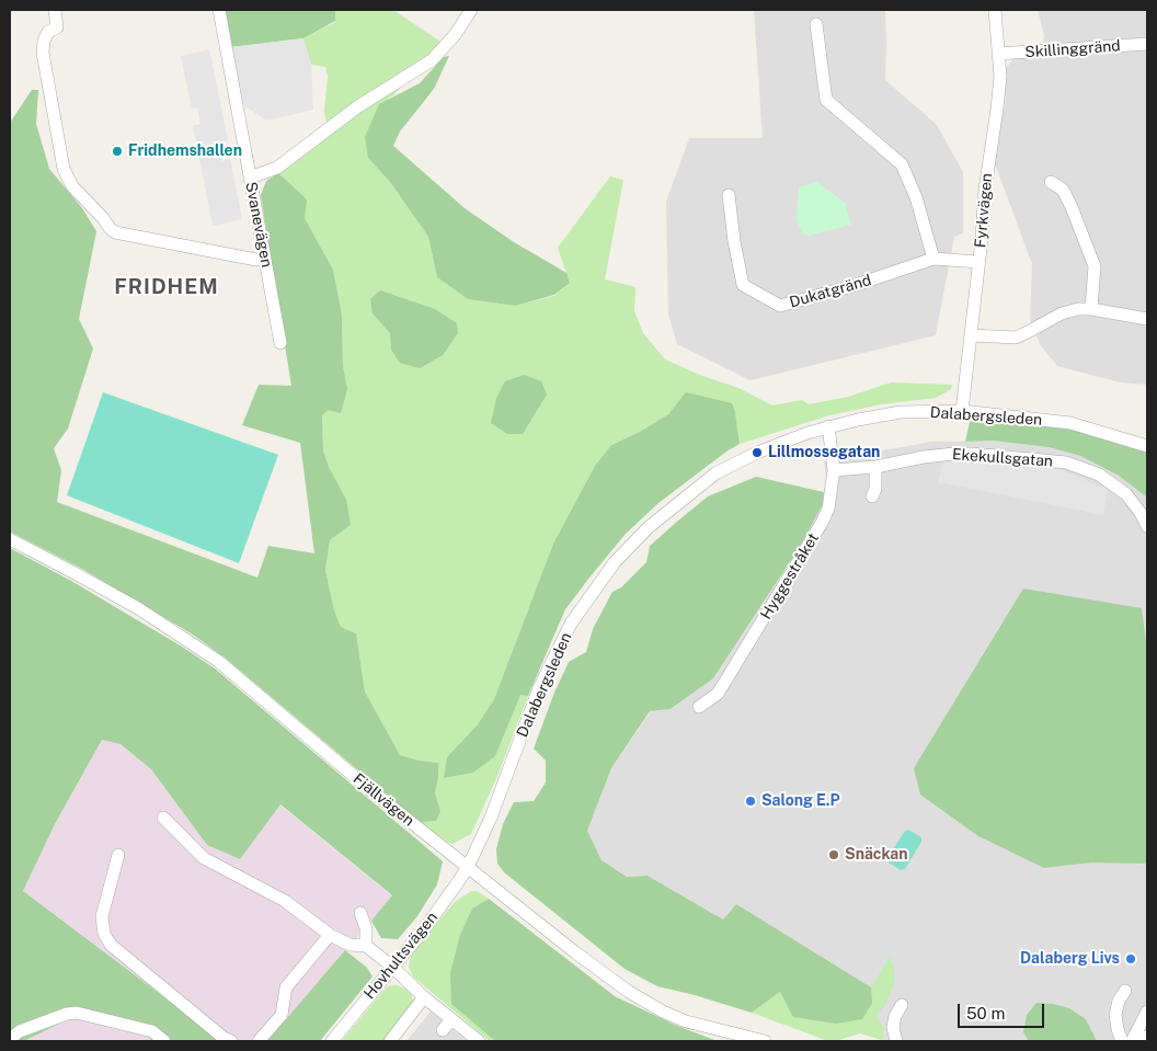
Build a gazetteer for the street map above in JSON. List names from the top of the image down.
{
  "streets": {
    "street": [
      "Skillinggränd",
      "Fyrkvägen",
      "Svanevägen",
      "Dukatgränd",
      "Dalabergsleden",
      "Ekekullsgatan",
      "Hyggestråket",
      "Fjällvägen",
      "Hovhultsvägen"
    ]
  },
  "crossings": [
    ["Skillinggränd", "Fyrkvägen"],
    ["Fyrkvägen", "Dukatgränd"],
    ["Fyrkvägen", "Dalabergsleden"],
    ["Dalabergsleden", "Hyggestråket"],
    ["Dalabergsleden", "Fjällvägen"],
    ["Dalabergsleden", "Hovhultsvägen"],
    ["Ekekullsgatan", "Hyggestråket"],
    ["Fjällvägen", "Hovhultsvägen"]
  ],
  "districts": ["FRIDHEM"],
  "places": [
    "Fridhemshallen",
    "Lillmossegatan",
    "Salong E.P",
    "Snäckan",
    "Dalaberg Livs"
  ],
  "scale_bar": "50 m"
}
